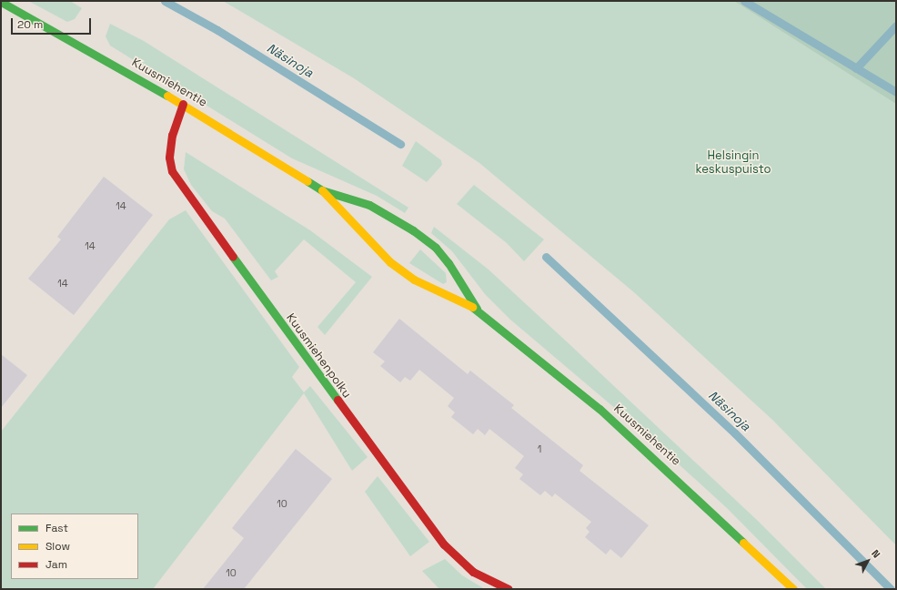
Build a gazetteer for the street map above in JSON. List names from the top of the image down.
{
  "streets": {
    "main road": ["Kuusmiehentie", "Kuusmiehenpolku"]
  },
  "crossings": [
    ["Kuusmiehentie", "Kuusmiehenpolku"]
  ],
  "water": ["Näsinoja"],
  "parks": ["Helsingin keskuspuisto"],
  "house_numbers": [
    "14",
    "14",
    "14",
    "1",
    "10",
    "10"
  ],
  "legend": ["Fast", "Slow", "Jam"],
  "scale_bar": "20 m",
  "north": "top right"
}
